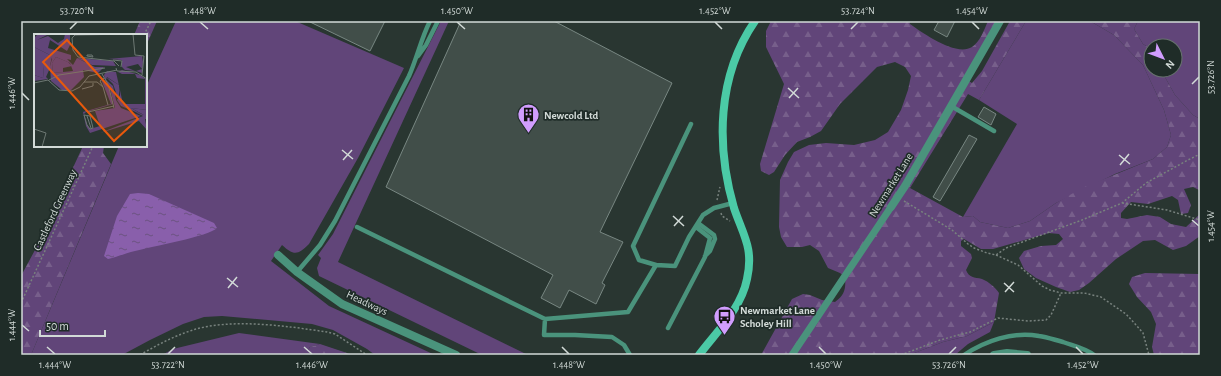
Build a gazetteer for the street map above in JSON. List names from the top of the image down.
{
  "streets": {
    "street": ["Newmarket Lane", "Headways"],
    "path": ["Castleford Greenway"]
  },
  "places": {
    "building": ["Newcold Ltd"],
    "bus stop": ["Newmarket Lane Scholey Hill"]
  },
  "scale_bar": "50 m",
  "north": "bottom right",
  "coordinates": [
    "53.720°N",
    "1.448°W",
    "1.450°W",
    "1.452°W",
    "53.724°N",
    "1.454°W",
    "53.726°N",
    "1.446°W",
    "1.444°W",
    "53.722°N"
  ]
}
